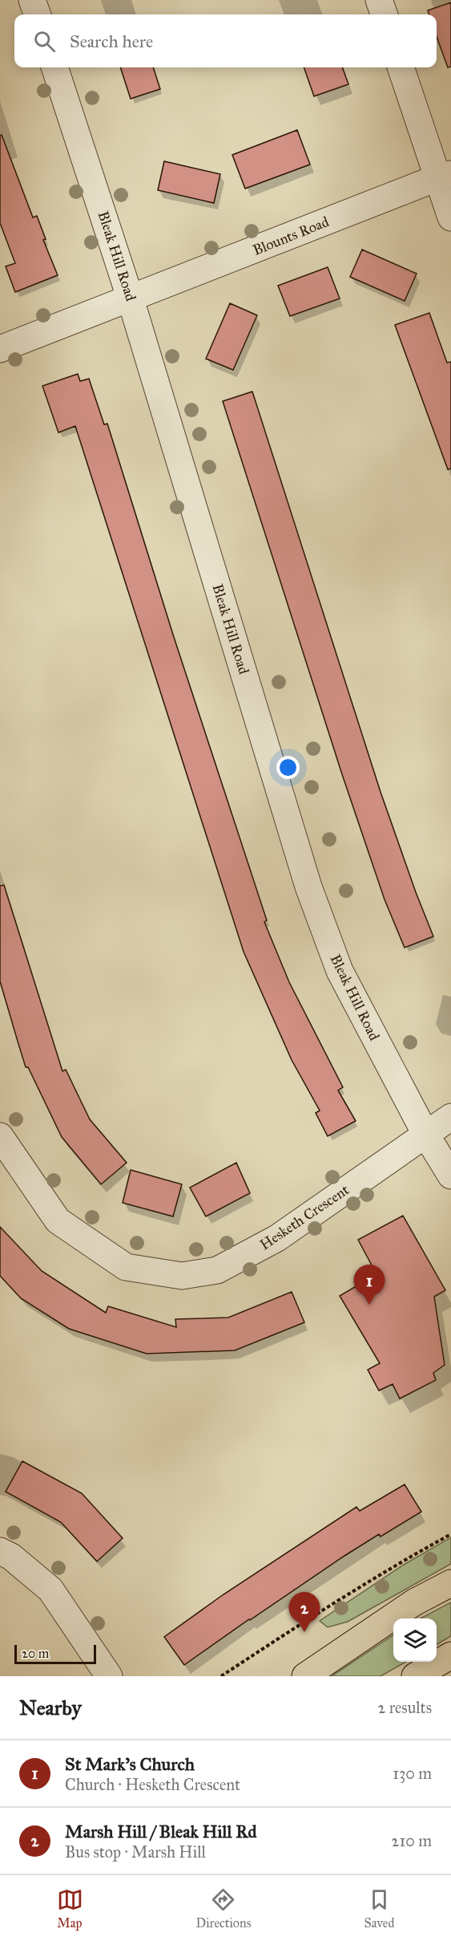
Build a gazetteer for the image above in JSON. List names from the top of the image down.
{
  "streets": {
    "street": ["Blounts Road", "Bleak Hill Road", "Hesketh Crescent"]
  },
  "crossings": [
    ["Blounts Road", "Bleak Hill Road"],
    ["Bleak Hill Road", "Hesketh Crescent"]
  ],
  "scale_bar": "20 m",
  "page": {
    "search": "Search here",
    "pins": ["1", "2"],
    "scale": "20 m",
    "heading": ["Nearby", "2 results"],
    "list": [
      {
        "mark": "1",
        "name": "St Mark's Church",
        "note": "Church · Hesketh Crescent",
        "value": "130 m"
      },
      {
        "mark": "2",
        "name": "Marsh Hill / Bleak Hill Rd",
        "note": "Bus stop · Marsh Hill",
        "value": "210 m"
      }
    ],
    "nav": ["Map", "Directions", "Saved"]
  }
}
